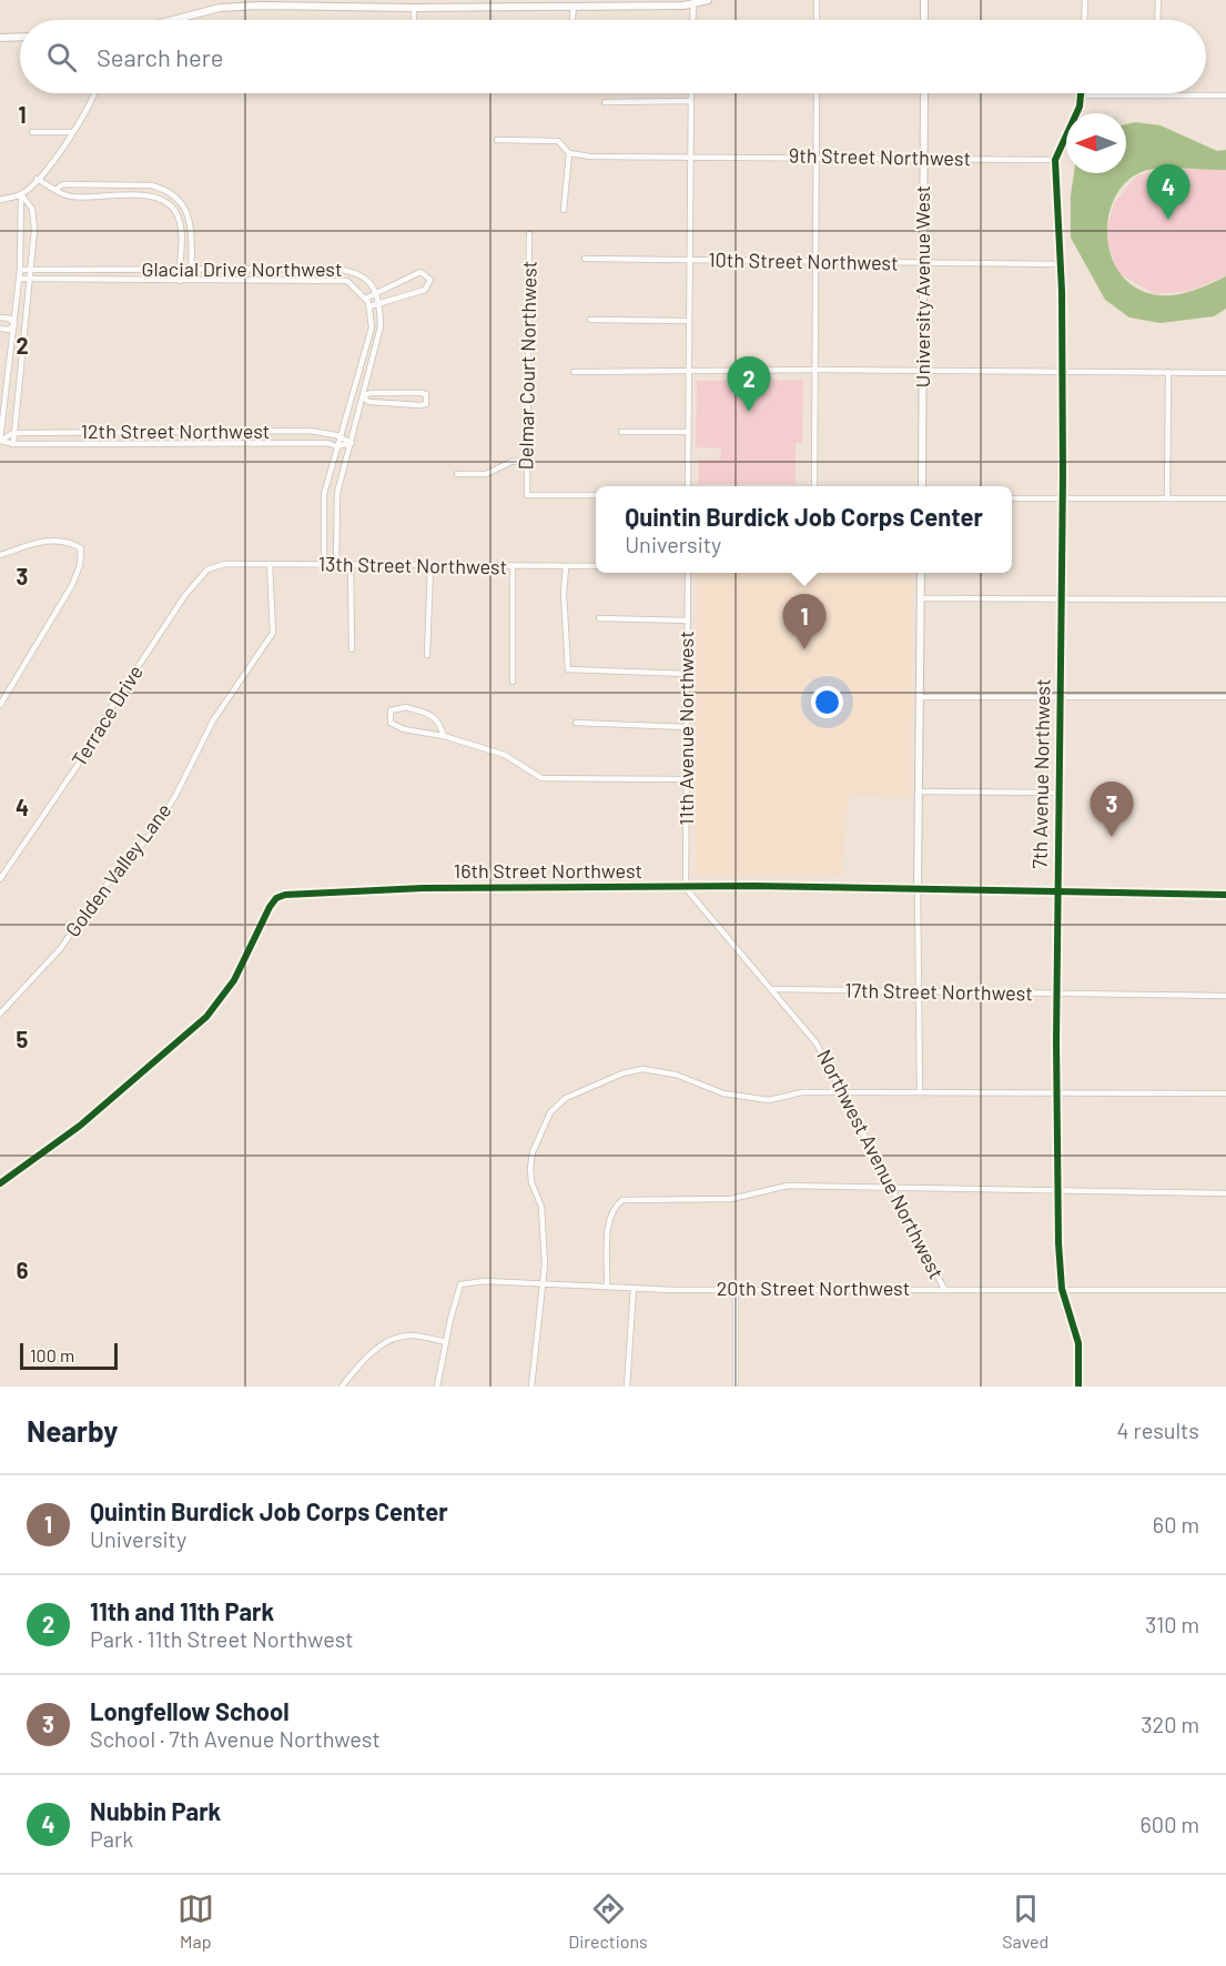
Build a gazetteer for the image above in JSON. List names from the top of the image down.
{
  "streets": {
    "street": [
      "9th Street Northwest",
      "10th Street Northwest",
      "Glacial Drive Northwest",
      "University Avenue West",
      "Delmar Court Northwest",
      "12th Street Northwest",
      "13th Street Northwest",
      "Terrace Drive",
      "11th Avenue Northwest",
      "7th Avenue Northwest",
      "Golden Valley Lane",
      "16th Street Northwest",
      "17th Street Northwest",
      "Northwest Avenue Northwest",
      "20th Street Northwest"
    ]
  },
  "crossings": [
    ["9th Street Northwest", "University Avenue West"],
    ["9th Street Northwest", "7th Avenue Northwest"],
    ["10th Street Northwest", "University Avenue West"],
    ["10th Street Northwest", "7th Avenue Northwest"],
    ["13th Street Northwest", "Terrace Drive"],
    ["13th Street Northwest", "Golden Valley Lane"],
    ["11th Avenue Northwest", "16th Street Northwest"],
    ["11th Avenue Northwest", "Northwest Avenue Northwest"],
    ["7th Avenue Northwest", "16th Street Northwest"],
    ["7th Avenue Northwest", "17th Street Northwest"],
    ["7th Avenue Northwest", "20th Street Northwest"],
    ["16th Street Northwest", "Northwest Avenue Northwest"],
    ["17th Street Northwest", "Northwest Avenue Northwest"],
    ["Northwest Avenue Northwest", "20th Street Northwest"]
  ],
  "scale_bar": "100 m",
  "north": "left",
  "page": {
    "search": "Search here",
    "pins": [
      "4",
      "2",
      "1",
      "3"
    ],
    "popup": ["Quintin Burdick Job Corps Center", "University"],
    "scale": "100 m",
    "heading": ["Nearby", "4 results"],
    "list": [
      {
        "mark": "1",
        "name": "Quintin Burdick Job Corps Center",
        "note": "University",
        "value": "60 m"
      },
      {
        "mark": "2",
        "name": "11th and 11th Park",
        "note": "Park · 11th Street Northwest",
        "value": "310 m"
      },
      {
        "mark": "3",
        "name": "Longfellow School",
        "note": "School · 7th Avenue Northwest",
        "value": "320 m"
      },
      {
        "mark": "4",
        "name": "Nubbin Park",
        "note": "Park",
        "value": "600 m"
      }
    ],
    "nav": ["Map", "Directions", "Saved"]
  },
  "grid": {
    "rows": [
      "1",
      "2",
      "3",
      "4",
      "5",
      "6"
    ]
  }
}
